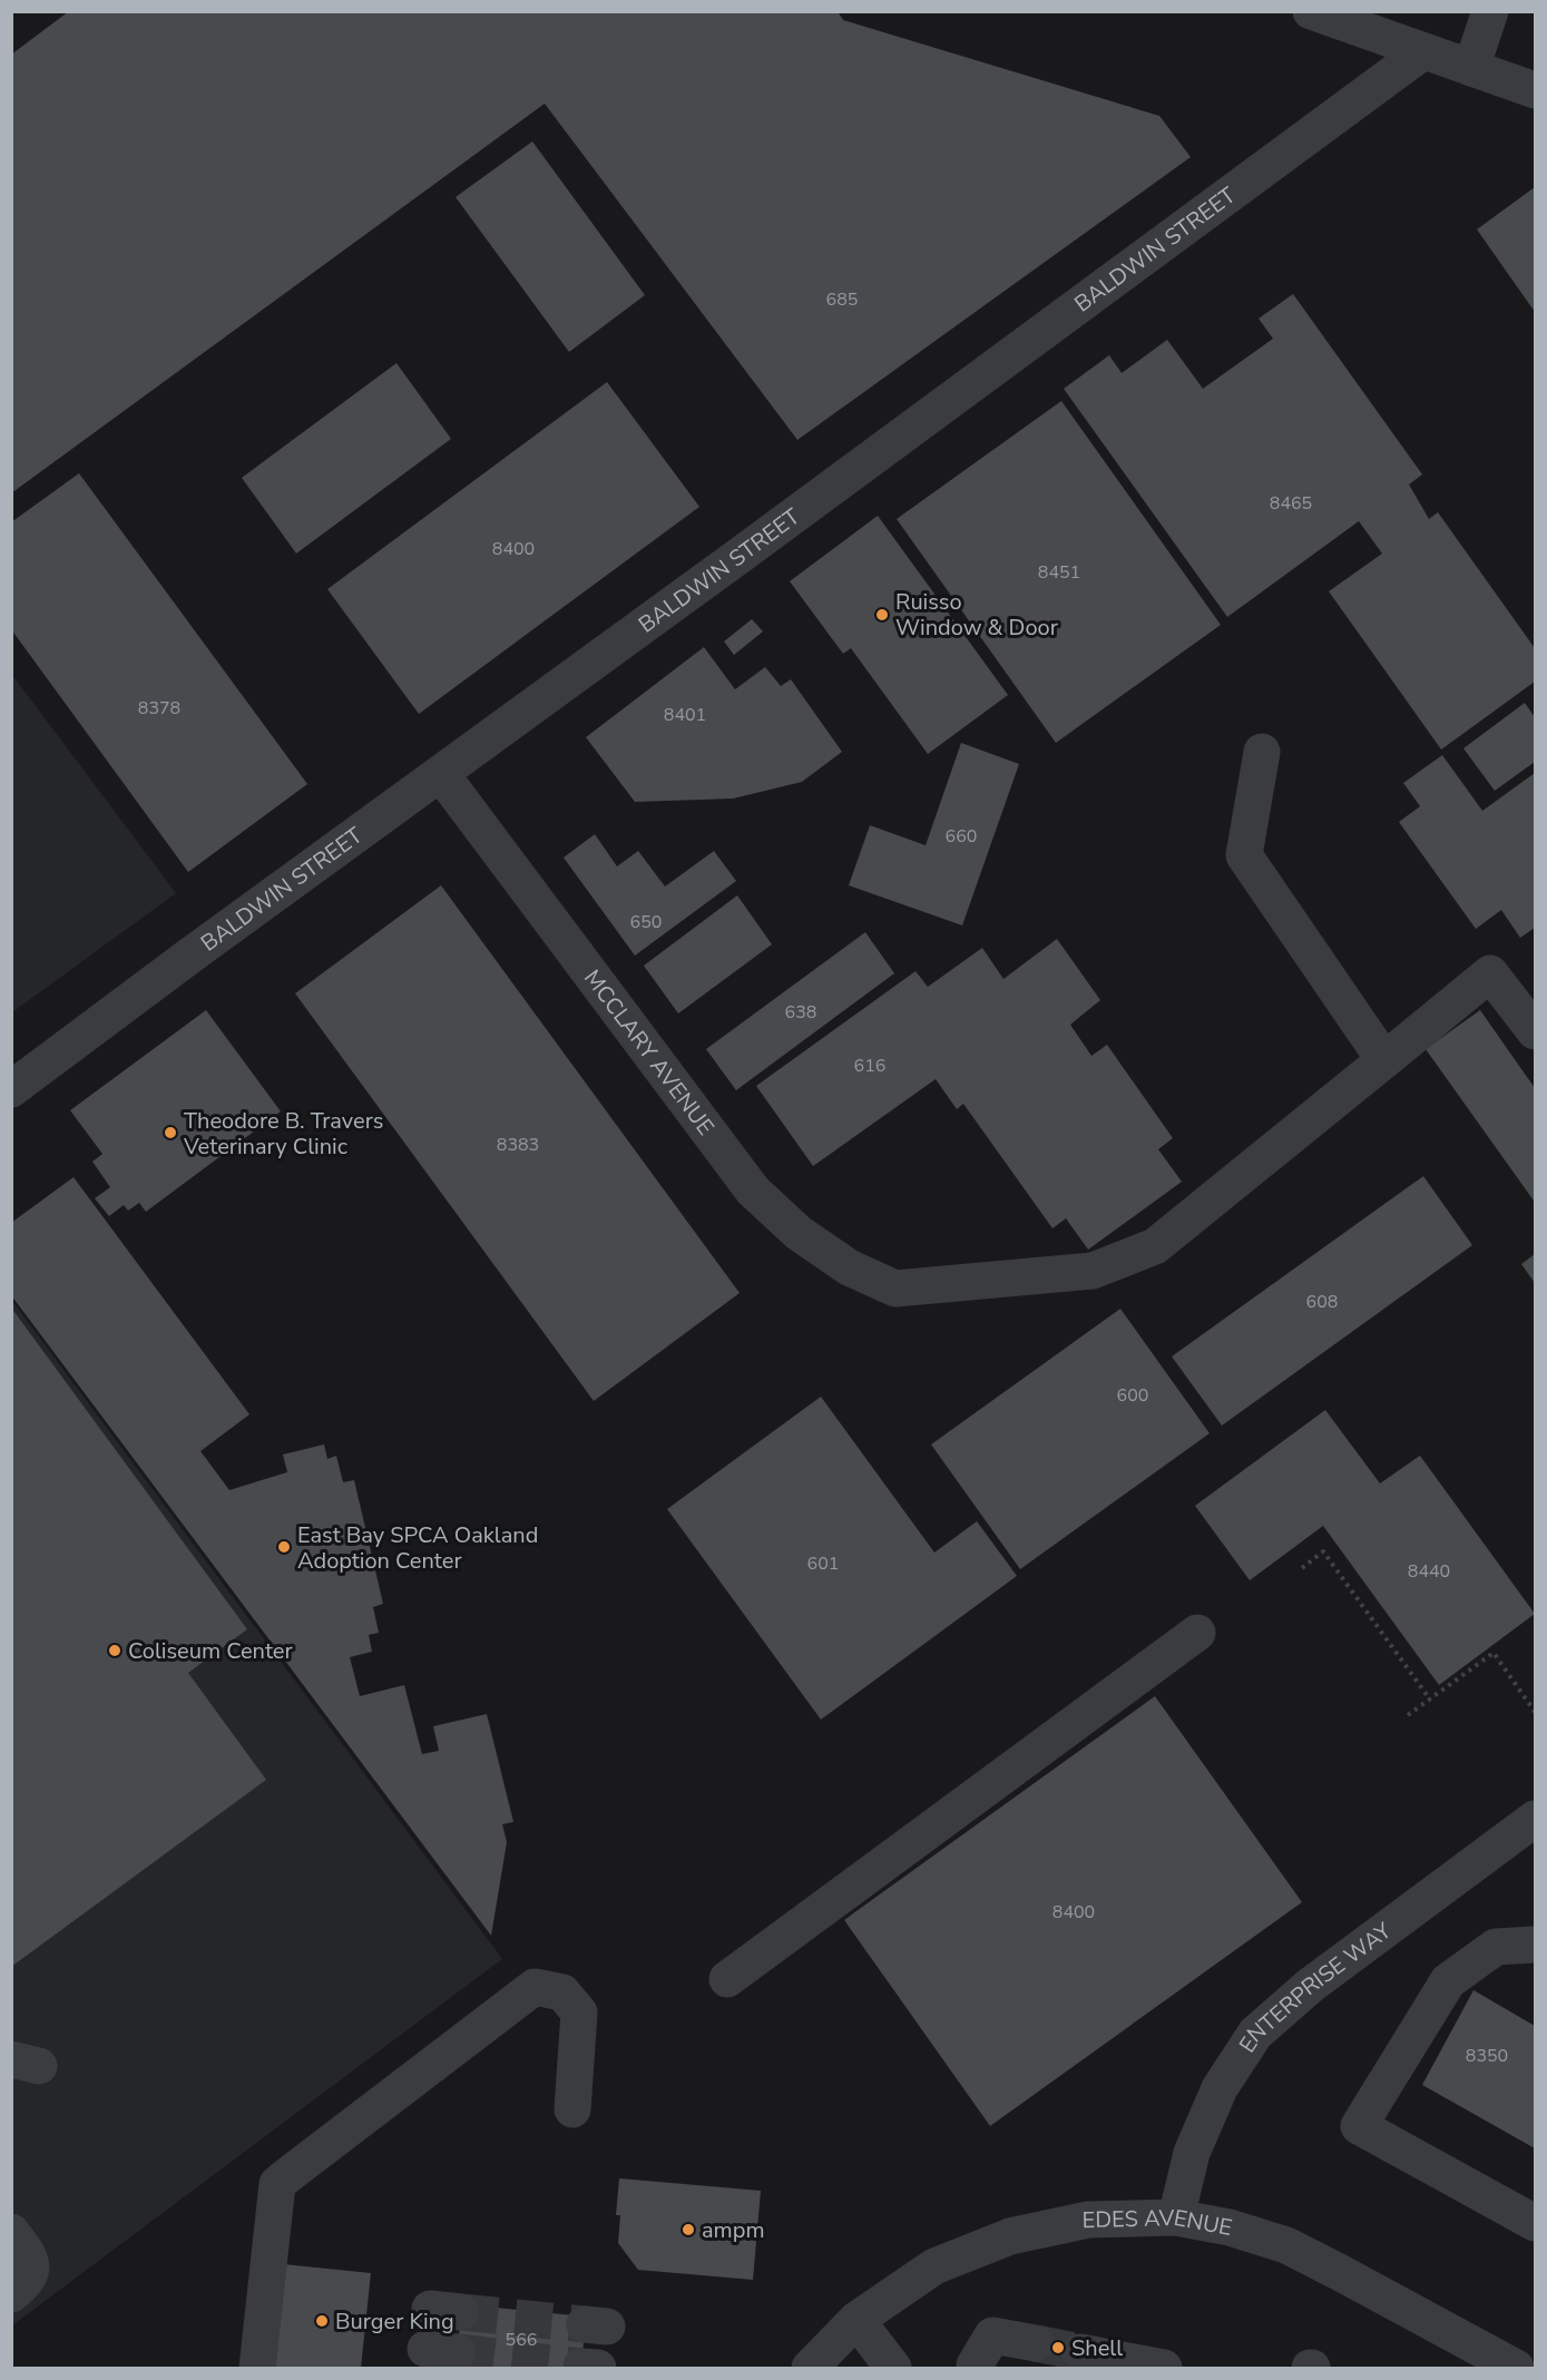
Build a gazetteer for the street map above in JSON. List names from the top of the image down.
{
  "streets": {
    "street": [
      "BALDWIN STREET",
      "MCCLARY AVENUE",
      "ENTERPRISE WAY",
      "EDES AVENUE"
    ]
  },
  "crossings": [
    ["BALDWIN STREET", "MCCLARY AVENUE"],
    ["ENTERPRISE WAY", "EDES AVENUE"]
  ],
  "places": [
    "Ruisso Window & Door",
    "Theodore B. Travers Veterinary Clinic",
    "East Bay SPCA Oakland Adoption Center",
    "Coliseum Center",
    "ampm",
    "Burger King",
    "Shell"
  ],
  "house_numbers": [
    "685",
    "8465",
    "8400",
    "8451",
    "8378",
    "8401",
    "660",
    "650",
    "638",
    "616",
    "8383",
    "608",
    "600",
    "601",
    "8440",
    "8400",
    "8350",
    "566"
  ]
}
